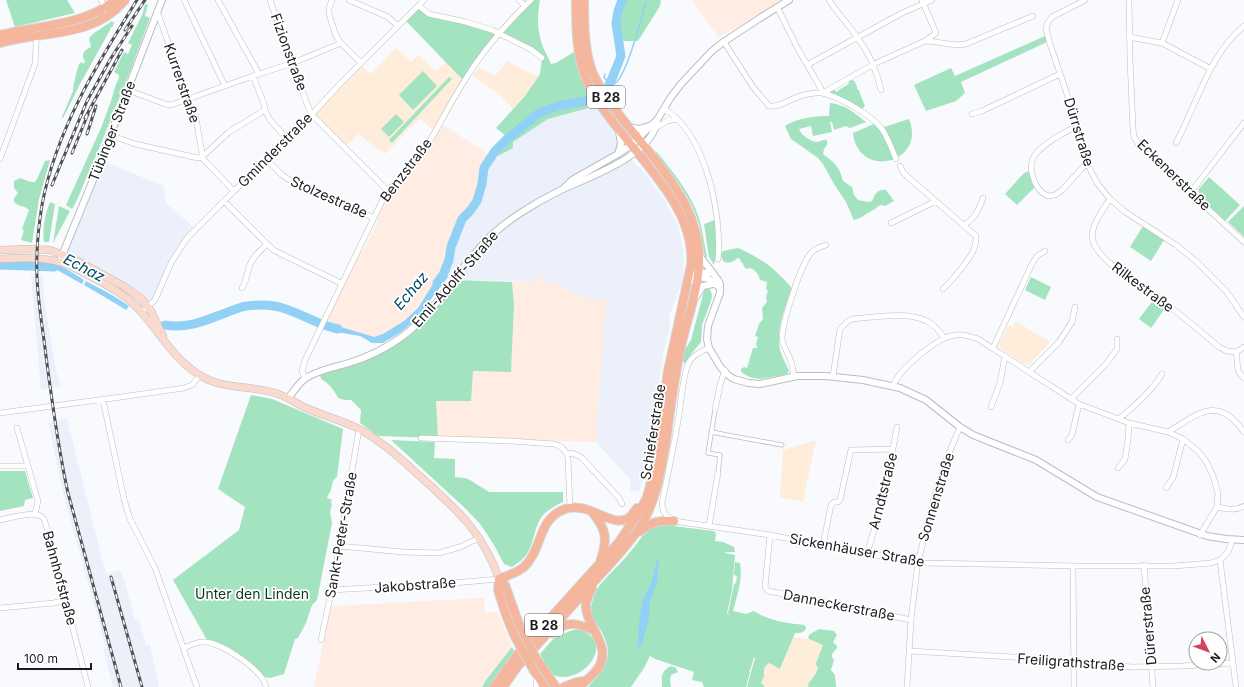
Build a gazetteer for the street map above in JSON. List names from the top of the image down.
{
  "streets": {
    "main road": ["B 28", "Schieferstraße"],
    "street": [
      "Fizionstraße",
      "Kurrerstraße",
      "Tübinger Straße",
      "Dürrstraße",
      "Gminderstraße",
      "Benzstraße",
      "Eckenerstraße",
      "Stolzestraße",
      "Emil-Adolff-Straße",
      "Rilkestraße",
      "Arndtstraße",
      "Sonnenstraße",
      "Sankt-Peter-Straße",
      "Sickenhäuser Straße",
      "Bahnhofstraße",
      "Jakobstraße",
      "Danneckerstraße",
      "Dürerstraße",
      "Freiligrathstraße"
    ]
  },
  "crossings": [
    ["Fizionstraße", "Gminderstraße"],
    ["Fizionstraße", "Benzstraße"],
    ["Kurrerstraße", "Tübinger Straße"],
    ["B 28", "Emil-Adolff-Straße"],
    ["B 28", "Schieferstraße"],
    ["Dürrstraße", "Rilkestraße"],
    ["Gminderstraße", "Stolzestraße"],
    ["Benzstraße", "Stolzestraße"],
    ["Benzstraße", "Emil-Adolff-Straße"],
    ["Emil-Adolff-Straße", "Schieferstraße"],
    ["Arndtstraße", "Sickenhäuser Straße"],
    ["Sonnenstraße", "Sickenhäuser Straße"],
    ["Sonnenstraße", "Danneckerstraße"],
    ["Sonnenstraße", "Freiligrathstraße"],
    ["Sankt-Peter-Straße", "Jakobstraße"],
    ["Sickenhäuser Straße", "Danneckerstraße"],
    ["Sickenhäuser Straße", "Dürerstraße"],
    ["Dürerstraße", "Freiligrathstraße"]
  ],
  "water": ["Echaz"],
  "parks": ["Unter den Linden"],
  "scale_bar": "100 m",
  "north": "bottom right"
}
